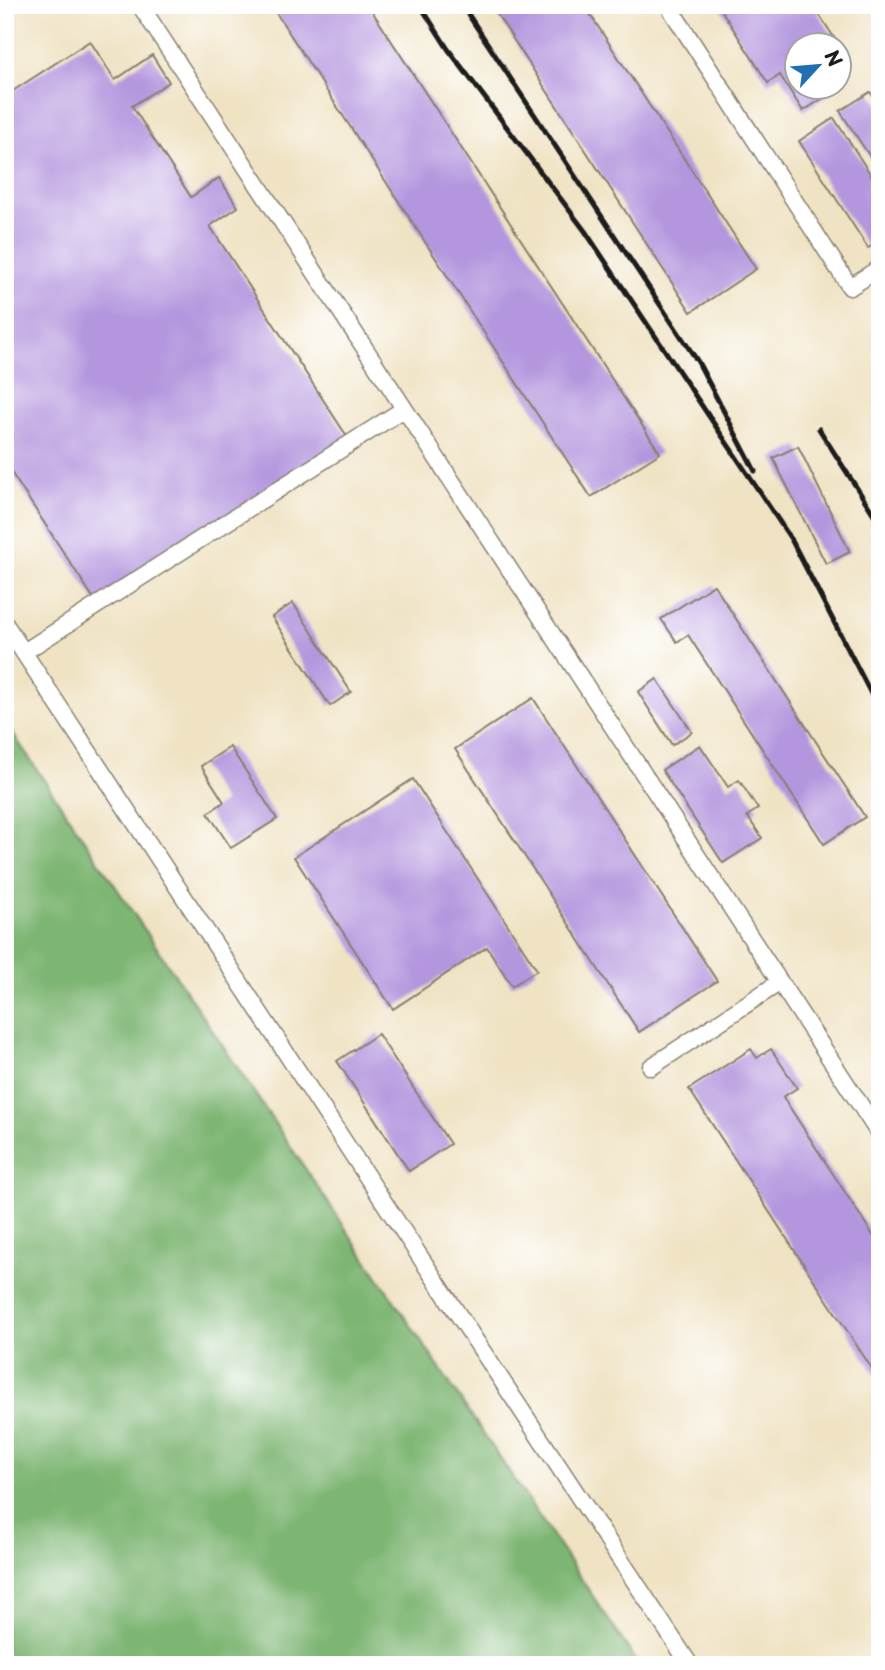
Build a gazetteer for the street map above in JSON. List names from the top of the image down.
{
  "north": "top right"
}
